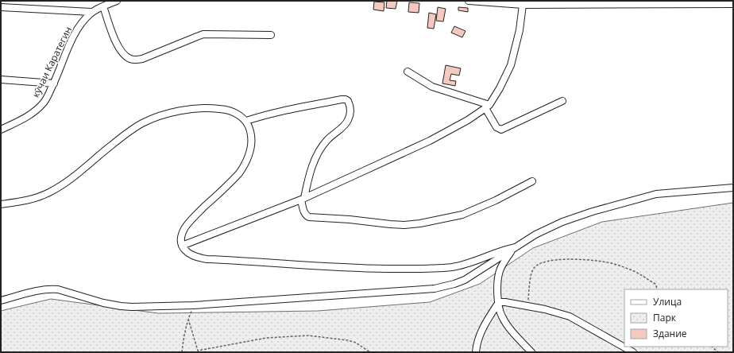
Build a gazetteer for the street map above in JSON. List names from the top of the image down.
{
  "streets": {
    "street": ["кӯчаи Каратегин"]
  },
  "legend": ["Улица", "Парк", "Здание"]
}
